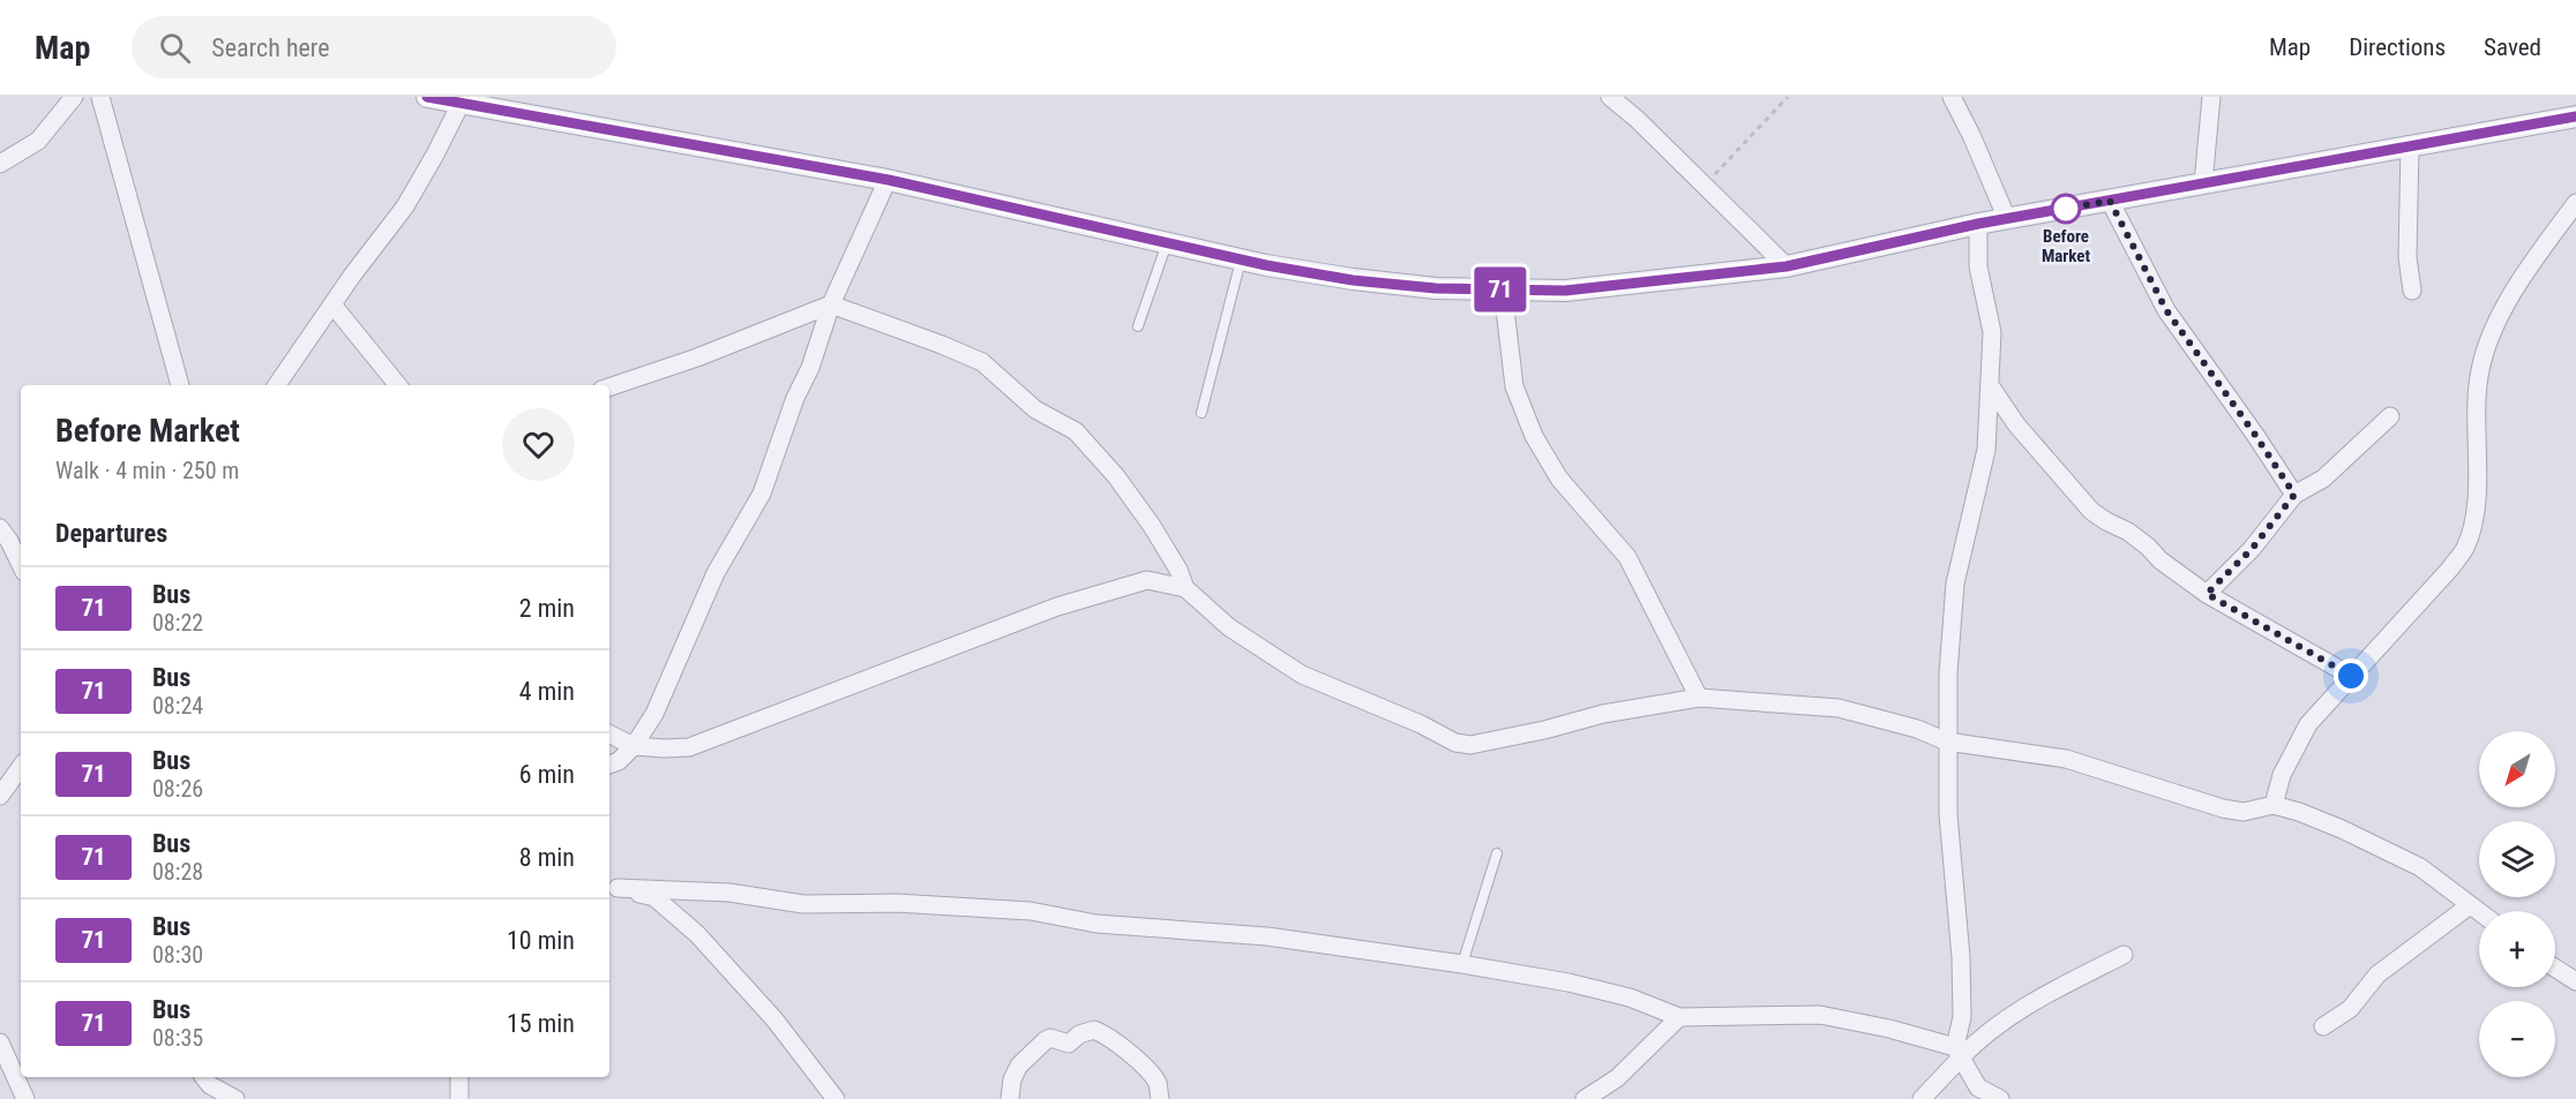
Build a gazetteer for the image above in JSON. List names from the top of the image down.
{
  "places": ["Before Market"],
  "lines": ["bus line 71"],
  "north": "bottom left",
  "page": {
    "header": "Map",
    "search": "Search here",
    "nav": ["Map", "Directions", "Saved"],
    "on_map": "71",
    "heading": [
      ["Before Market", "Walk · 4 min · 250 m"],
      "Departures"
    ],
    "list": [
      {
        "mark": "71",
        "name": "Bus",
        "note": "08:22",
        "value": "2 min"
      },
      {
        "mark": "71",
        "name": "Bus",
        "note": "08:24",
        "value": "4 min"
      },
      {
        "mark": "71",
        "name": "Bus",
        "note": "08:26",
        "value": "6 min"
      },
      {
        "mark": "71",
        "name": "Bus",
        "note": "08:28",
        "value": "8 min"
      },
      {
        "mark": "71",
        "name": "Bus",
        "note": "08:30",
        "value": "10 min"
      },
      {
        "mark": "71",
        "name": "Bus",
        "note": "08:35",
        "value": "15 min"
      }
    ],
    "map_buttons": ["+", "−"]
  }
}
